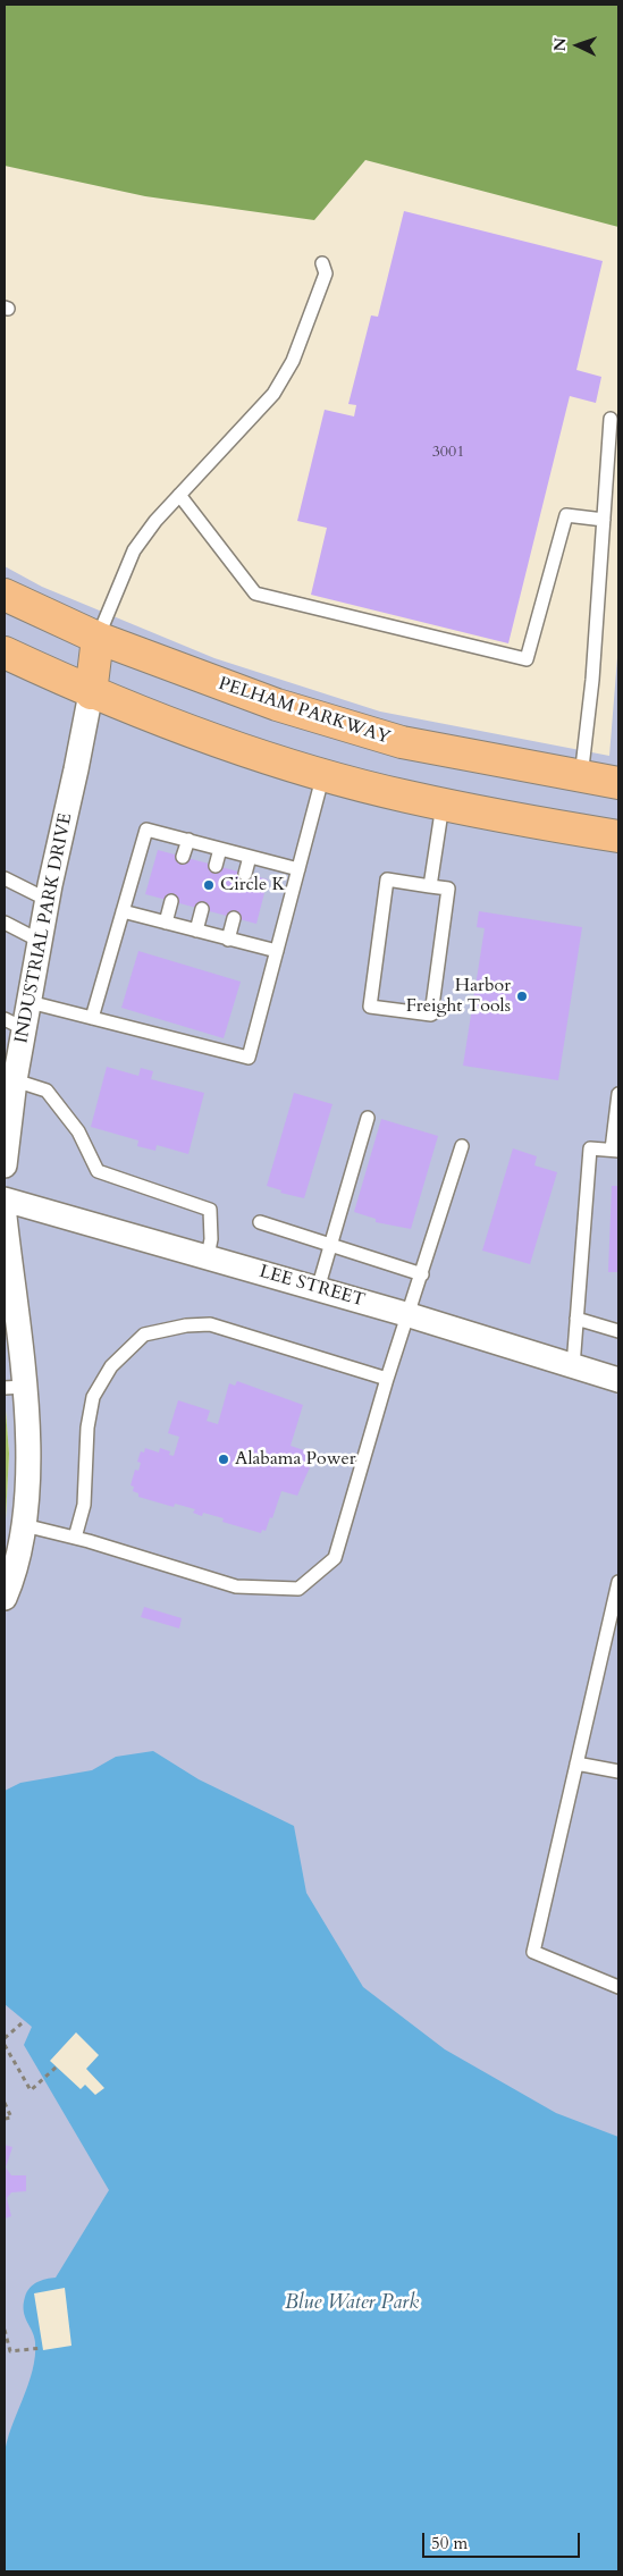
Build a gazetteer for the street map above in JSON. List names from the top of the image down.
{
  "streets": {
    "main road": ["PELHAM PARKWAY"],
    "street": ["INDUSTRIAL PARK DRIVE", "LEE STREET"]
  },
  "water": ["Blue Water Park"],
  "places": ["Circle K", "Harbor Freight Tools", "Alabama Power"],
  "house_numbers": ["3001"],
  "scale_bar": "50 m",
  "north": "left"
}
